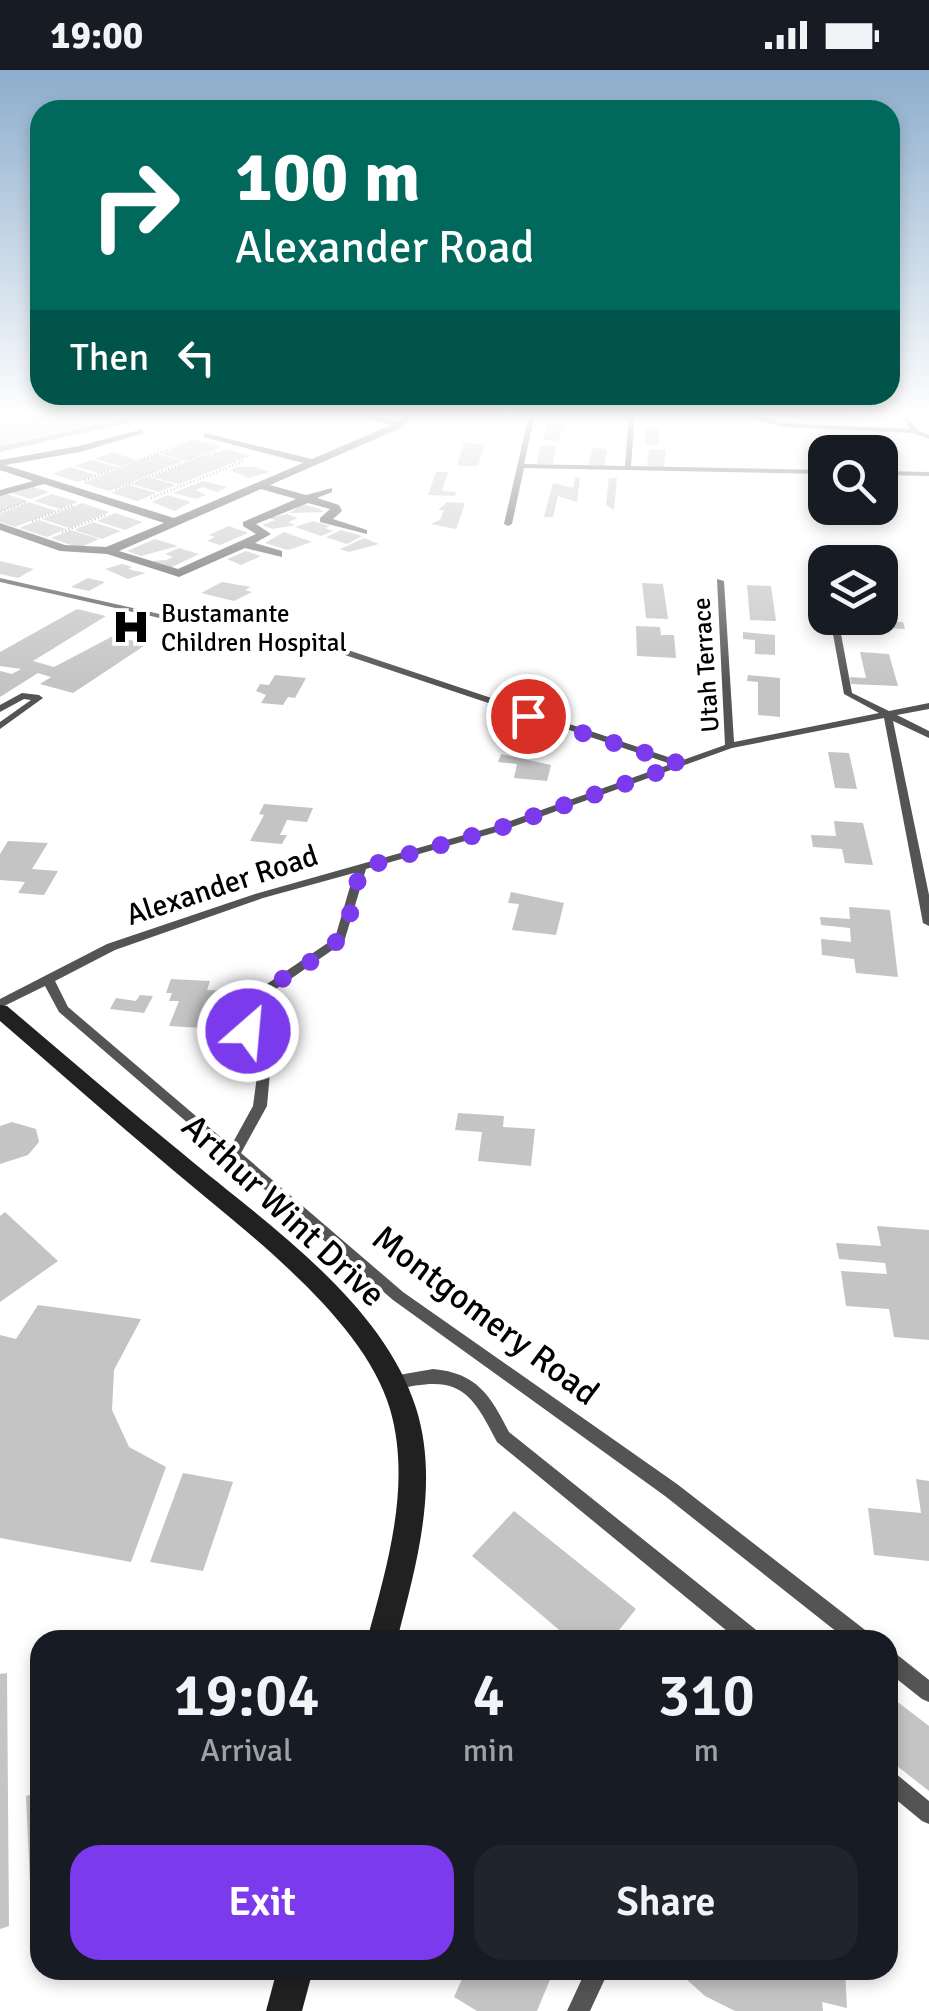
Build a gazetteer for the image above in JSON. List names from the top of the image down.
{
  "streets": {
    "main road": ["Arthur Wint Drive"],
    "lane": ["Utah Terrace", "Alexander Road", "Montgomery Road"]
  },
  "crossings": [
    ["Utah Terrace", "Alexander Road"],
    ["Alexander Road", "Arthur Wint Drive"],
    ["Alexander Road", "Montgomery Road"]
  ],
  "places": {
    "hospital": ["Bustamante Children Hospital"]
  },
  "page": {
    "status": "19:00",
    "turn": ["100 m", "Alexander Road"],
    "then": "Then",
    "eta": [
      "19:04",
      "Arrival",
      "4",
      "min",
      "310",
      "m"
    ],
    "buttons": ["Exit", "Share"]
  }
}
